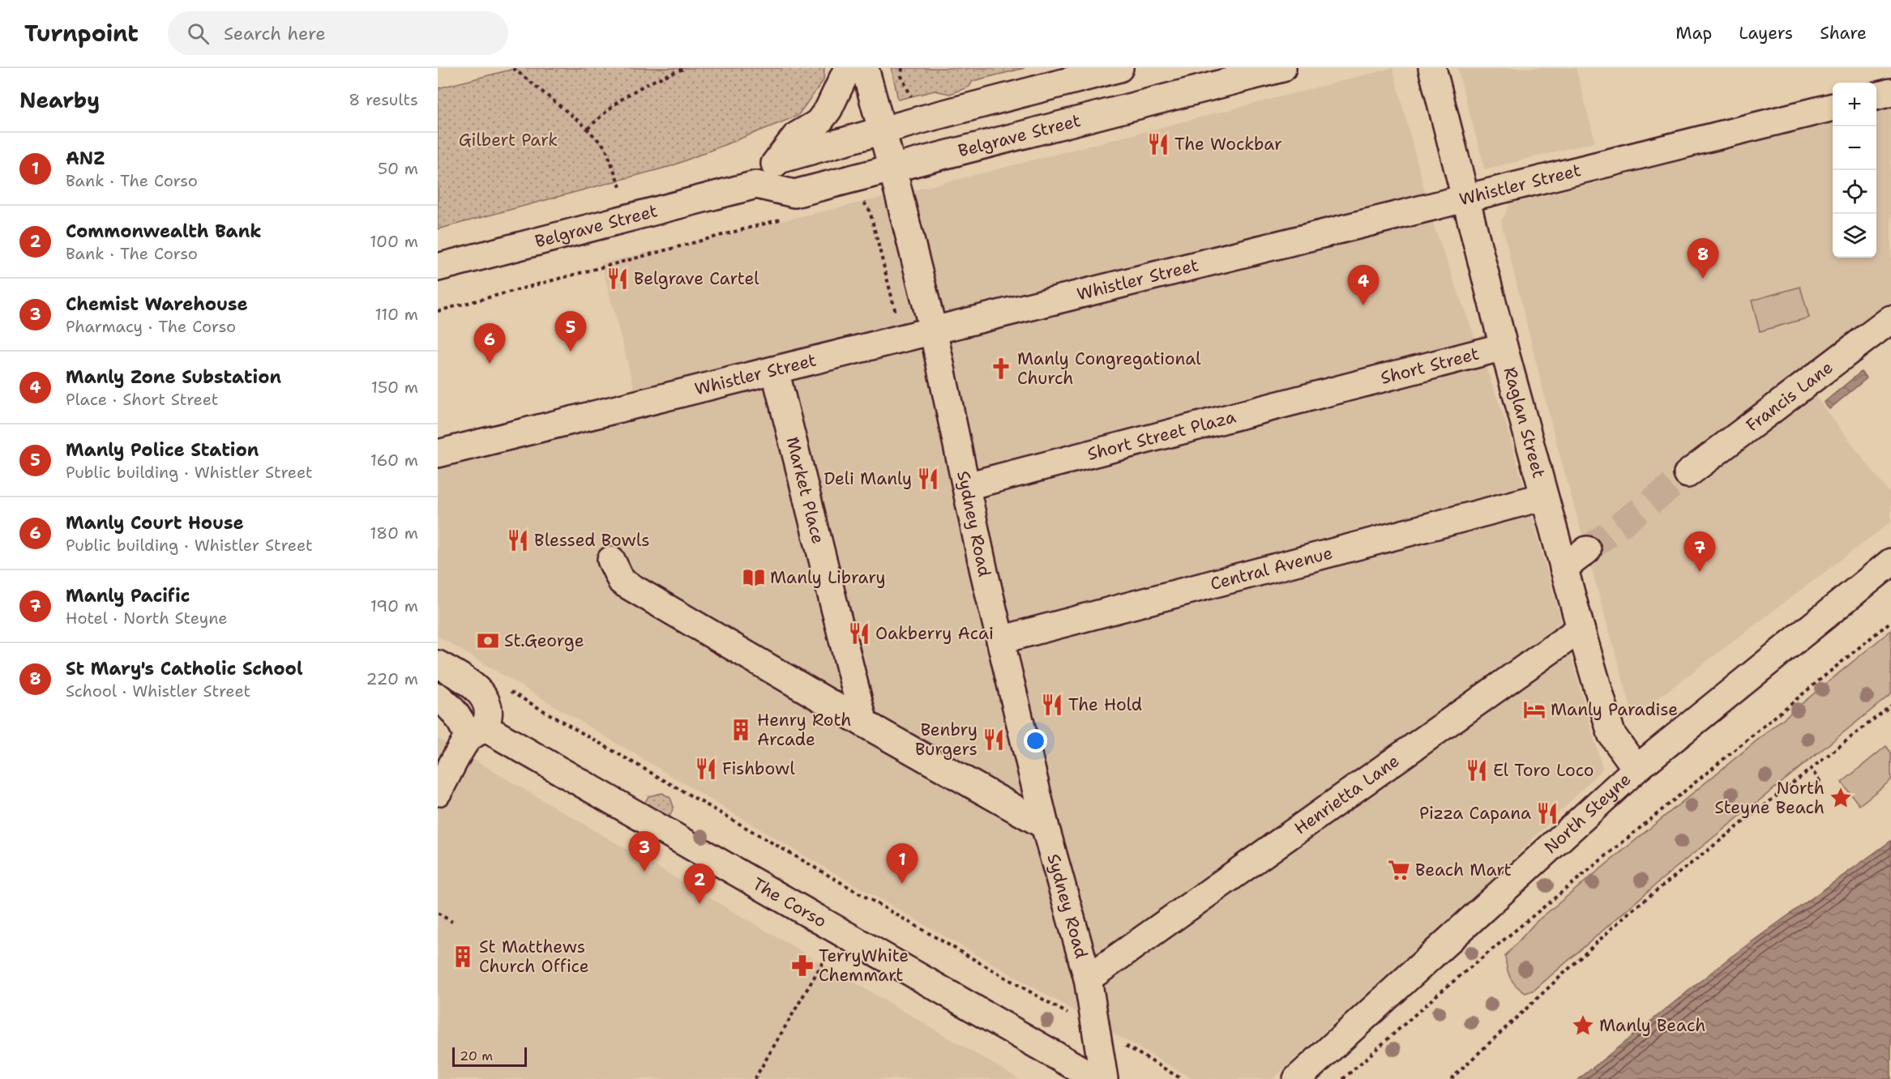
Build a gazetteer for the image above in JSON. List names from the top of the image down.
{
  "streets": {
    "street": [
      "Belgrave Street",
      "Whistler Street",
      "Short Street",
      "Francis Lane",
      "Raglan Street",
      "Short Street Plaza",
      "Market Place",
      "Sydney Road",
      "Central Avenue",
      "Henrietta Lane",
      "North Steyne",
      "The Corso"
    ]
  },
  "crossings": [
    ["Belgrave Street", "Sydney Road"],
    ["Whistler Street", "Raglan Street"],
    ["Whistler Street", "Market Place"],
    ["Whistler Street", "Sydney Road"],
    ["Short Street", "Raglan Street"],
    ["Short Street", "Short Street Plaza"],
    ["Raglan Street", "Central Avenue"],
    ["Raglan Street", "Henrietta Lane"],
    ["Raglan Street", "North Steyne"],
    ["Short Street Plaza", "Sydney Road"],
    ["Sydney Road", "Central Avenue"],
    ["Sydney Road", "Henrietta Lane"]
  ],
  "parks": ["Gilbert Park"],
  "places": {
    "restaurant": [
      "The Wockbar",
      "Belgrave Cartel",
      "Deli Manly",
      "Blessed Bowls",
      "Oakberry Acai",
      "The Hold",
      "Benbry Burgers",
      "Fishbowl",
      "El Toro Loco",
      "Pizza Capana"
    ],
    "church": ["Manly Congregational Church"],
    "library": ["Manly Library"],
    "bank": ["St.George"],
    "hotel": ["Manly Paradise"],
    "building": ["Henry Roth Arcade", "St Matthews Church Office"],
    "place": ["North Steyne Beach", "Manly Beach"],
    "supermarket": ["Beach Mart"],
    "pharmacy": ["TerryWhite Chemmart"]
  },
  "scale_bar": "20 m",
  "page": {
    "header": "Turnpoint",
    "search": "Search here",
    "nav": ["Map", "Layers", "Share"],
    "heading": ["Nearby", "8 results"],
    "map_buttons": ["+", "−"],
    "list": [
      {
        "mark": "1",
        "name": "ANZ",
        "note": "Bank · The Corso",
        "value": "50 m"
      },
      {
        "mark": "2",
        "name": "Commonwealth Bank",
        "note": "Bank · The Corso",
        "value": "100 m"
      },
      {
        "mark": "3",
        "name": "Chemist Warehouse",
        "note": "Pharmacy · The Corso",
        "value": "110 m"
      },
      {
        "mark": "4",
        "name": "Manly Zone Substation",
        "note": "Place · Short Street",
        "value": "150 m"
      },
      {
        "mark": "5",
        "name": "Manly Police Station",
        "note": "Public building · Whistler Street",
        "value": "160 m"
      },
      {
        "mark": "6",
        "name": "Manly Court House",
        "note": "Public building · Whistler Street",
        "value": "180 m"
      },
      {
        "mark": "7",
        "name": "Manly Pacific",
        "note": "Hotel · North Steyne",
        "value": "190 m"
      },
      {
        "mark": "8",
        "name": "St Mary's Catholic School",
        "note": "School · Whistler Street",
        "value": "220 m"
      }
    ],
    "pins": [
      "8",
      "4",
      "5",
      "6",
      "7",
      "3",
      "1",
      "2"
    ],
    "scale": "20 m"
  }
}
